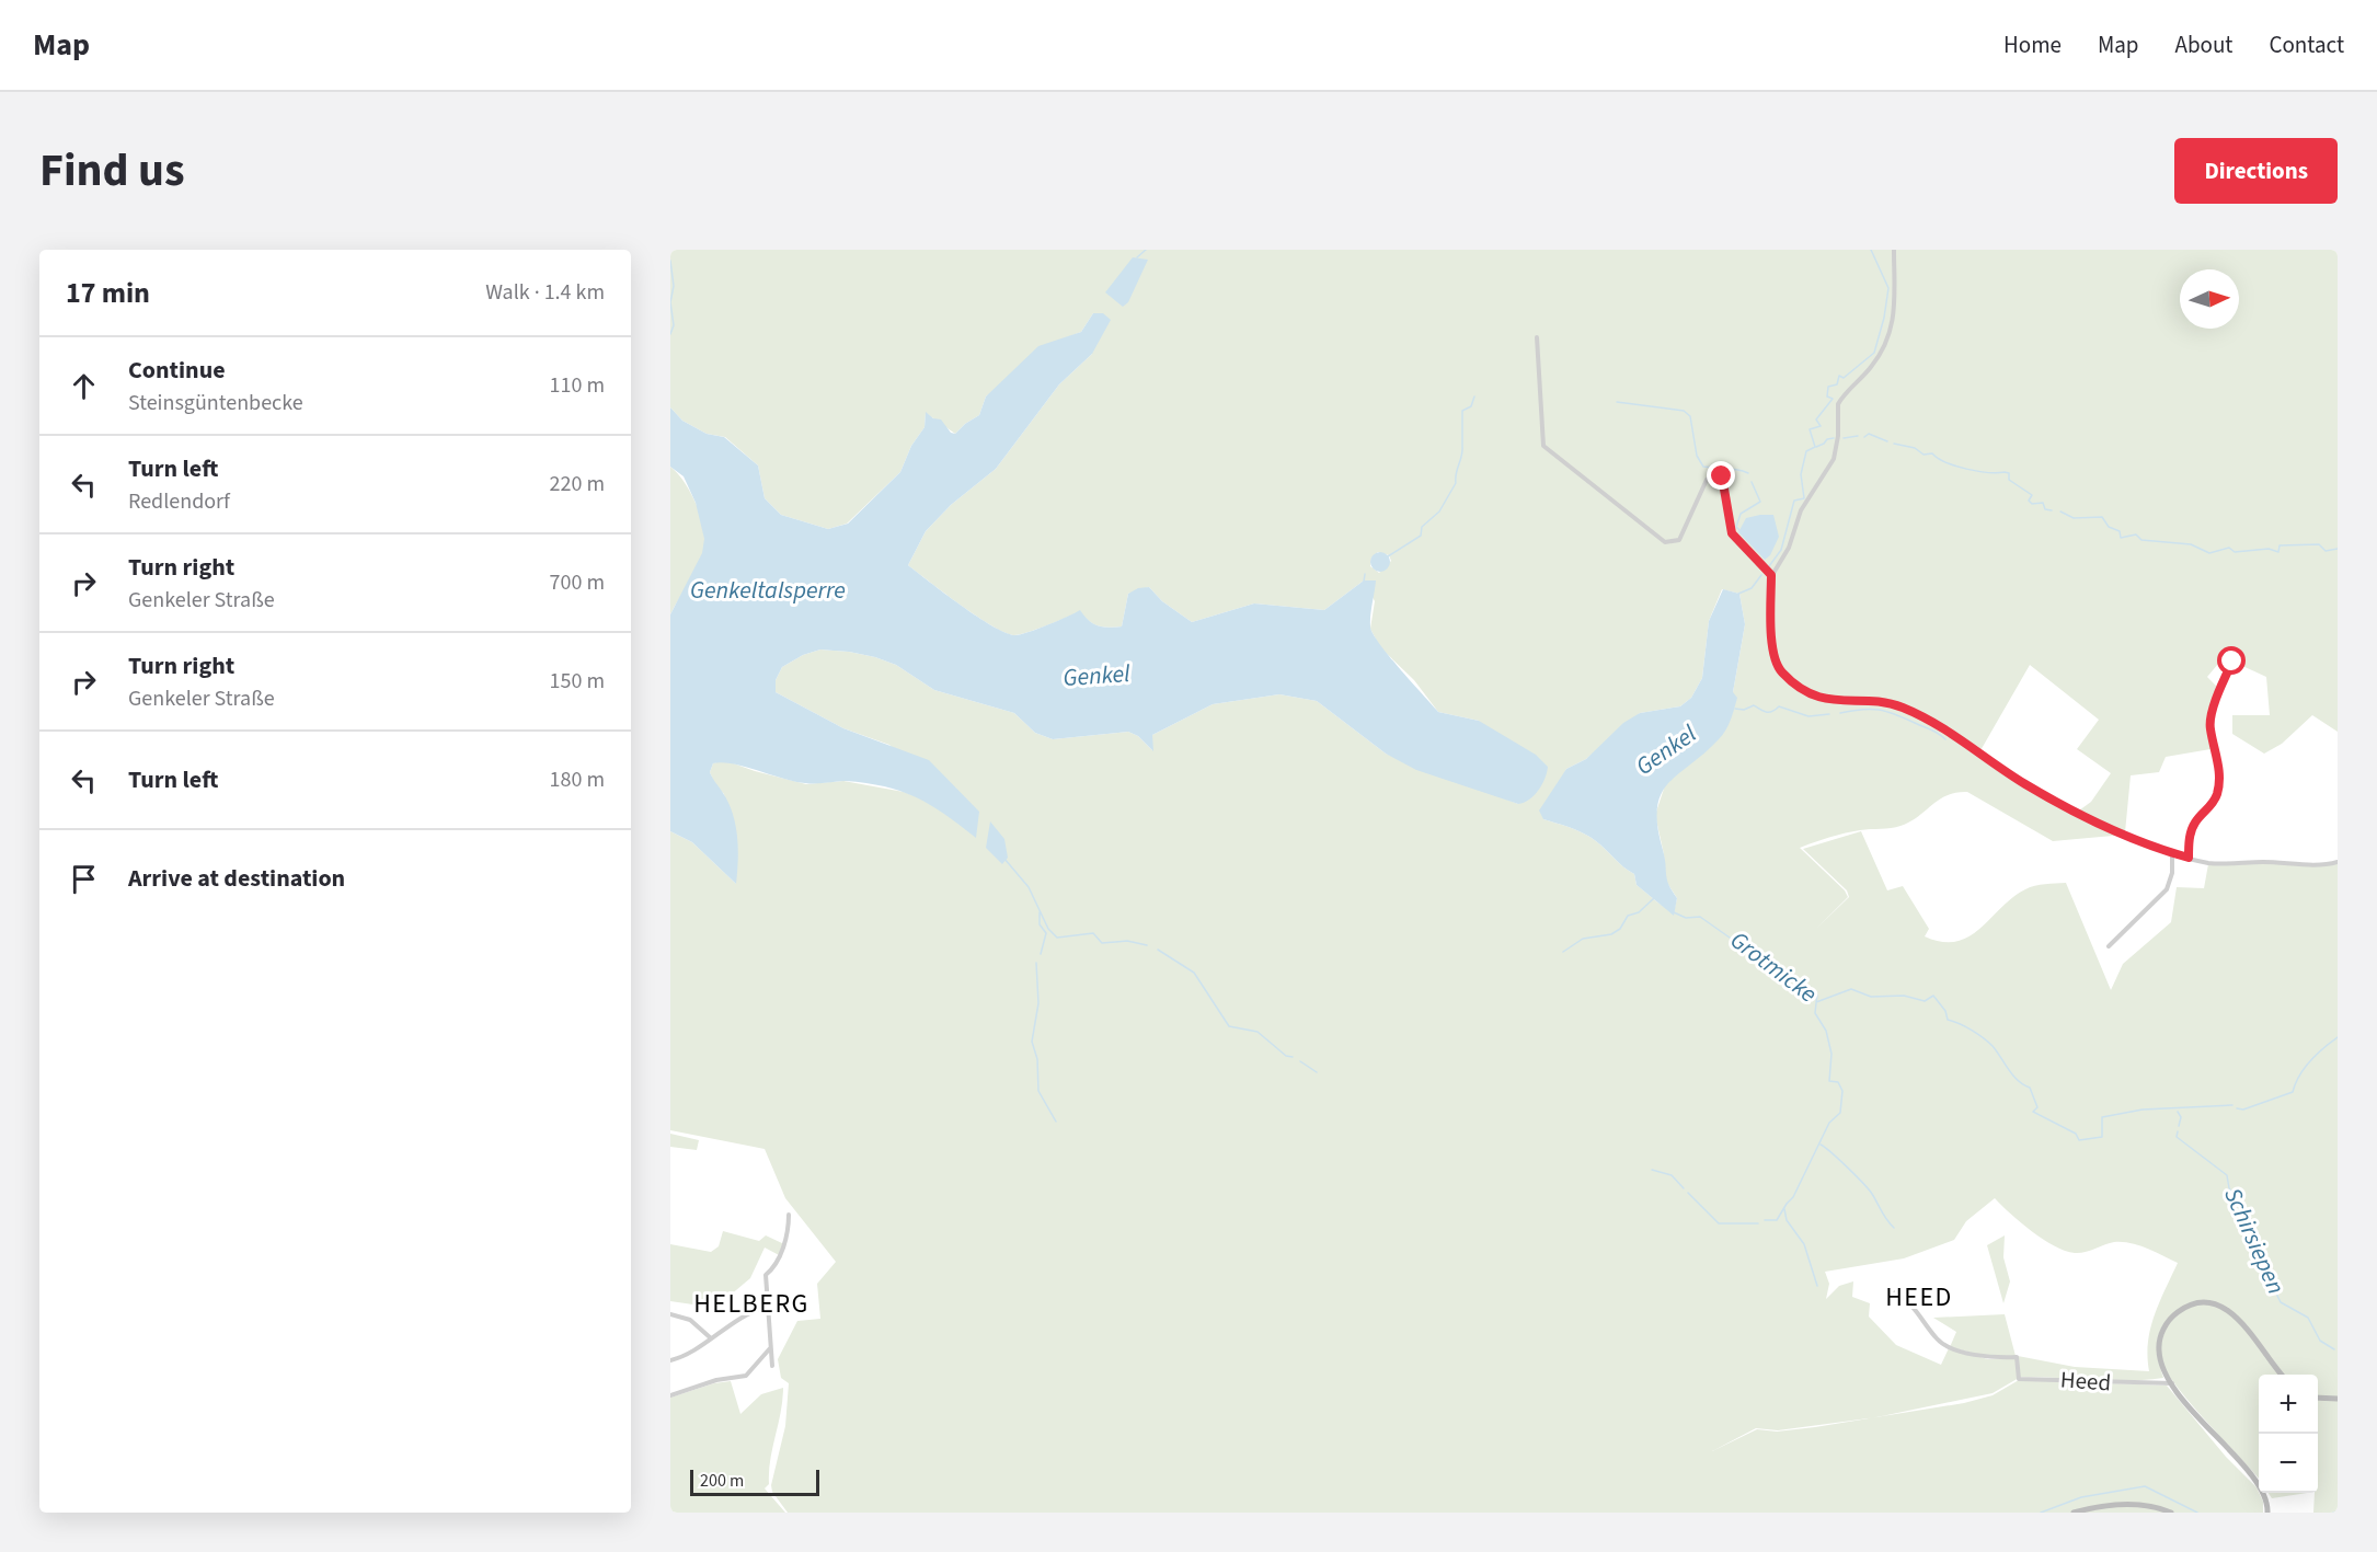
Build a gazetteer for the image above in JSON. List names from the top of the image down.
{
  "streets": {
    "street": ["Heed"]
  },
  "districts": ["HEED", "HELBERG"],
  "water": [
    "Genkeltalsperre",
    "Genkel",
    "Grotmicke",
    "Schirsiepen"
  ],
  "scale_bar": "200 m",
  "north": "right",
  "page": {
    "header": "Map",
    "nav": [
      "Home",
      "Map",
      "About",
      "Contact"
    ],
    "title": "Find us",
    "buttons": "Directions",
    "heading": ["17 min", "Walk · 1.4 km"],
    "list": [
      ["Continue", "Steinsgüntenbecke", "110 m"],
      ["Turn left", "Redlendorf", "220 m"],
      ["Turn right", "Genkeler Straße", "700 m"],
      ["Turn right", "Genkeler Straße", "150 m"],
      ["Turn left", "180 m"],
      "Arrive at destination"
    ],
    "map_buttons": ["+", "−"],
    "scale": "200 m"
  }
}
